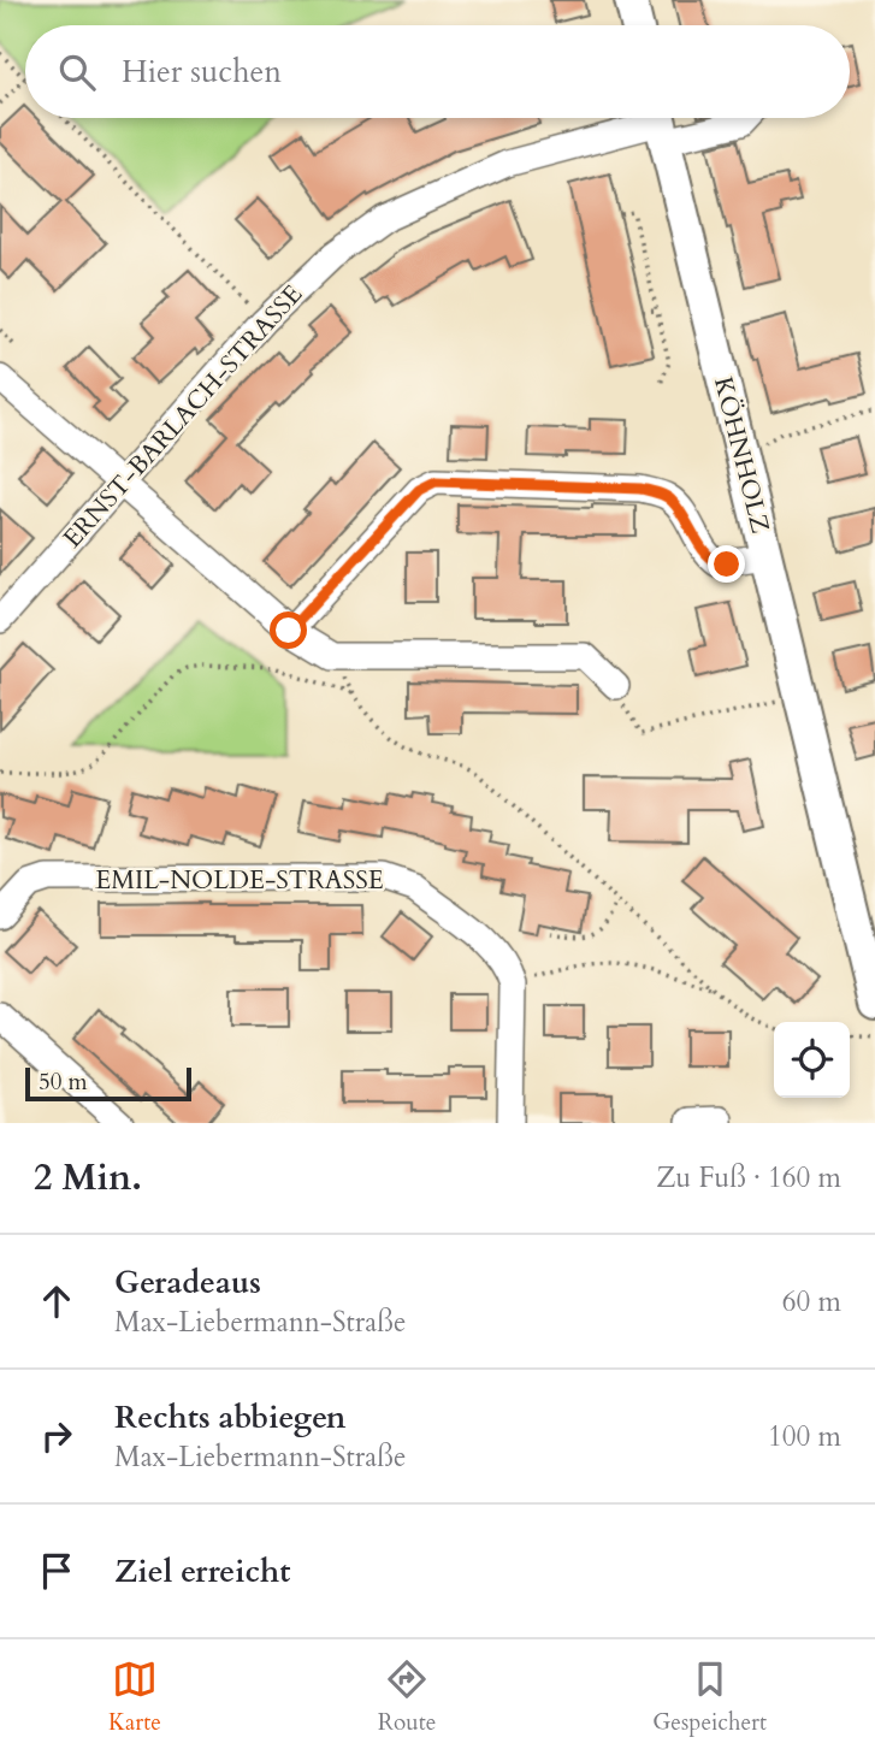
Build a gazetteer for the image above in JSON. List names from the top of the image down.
{
  "streets": {
    "main road": ["KÖHNHOLZ"],
    "street": ["ERNST-BARLACH-STRASSE", "EMIL-NOLDE-STRASSE"]
  },
  "crossings": [
    ["ERNST-BARLACH-STRASSE", "KÖHNHOLZ"]
  ],
  "scale_bar": "50 m",
  "page": {
    "search": "Hier suchen",
    "scale": "50 m",
    "heading": ["2 Min.", "Zu Fuß · 160 m"],
    "list": [
      ["Geradeaus", "Max-Liebermann-Straße", "60 m"],
      ["Rechts abbiegen", "Max-Liebermann-Straße", "100 m"],
      "Ziel erreicht"
    ],
    "nav": ["Karte", "Route", "Gespeichert"]
  }
}
